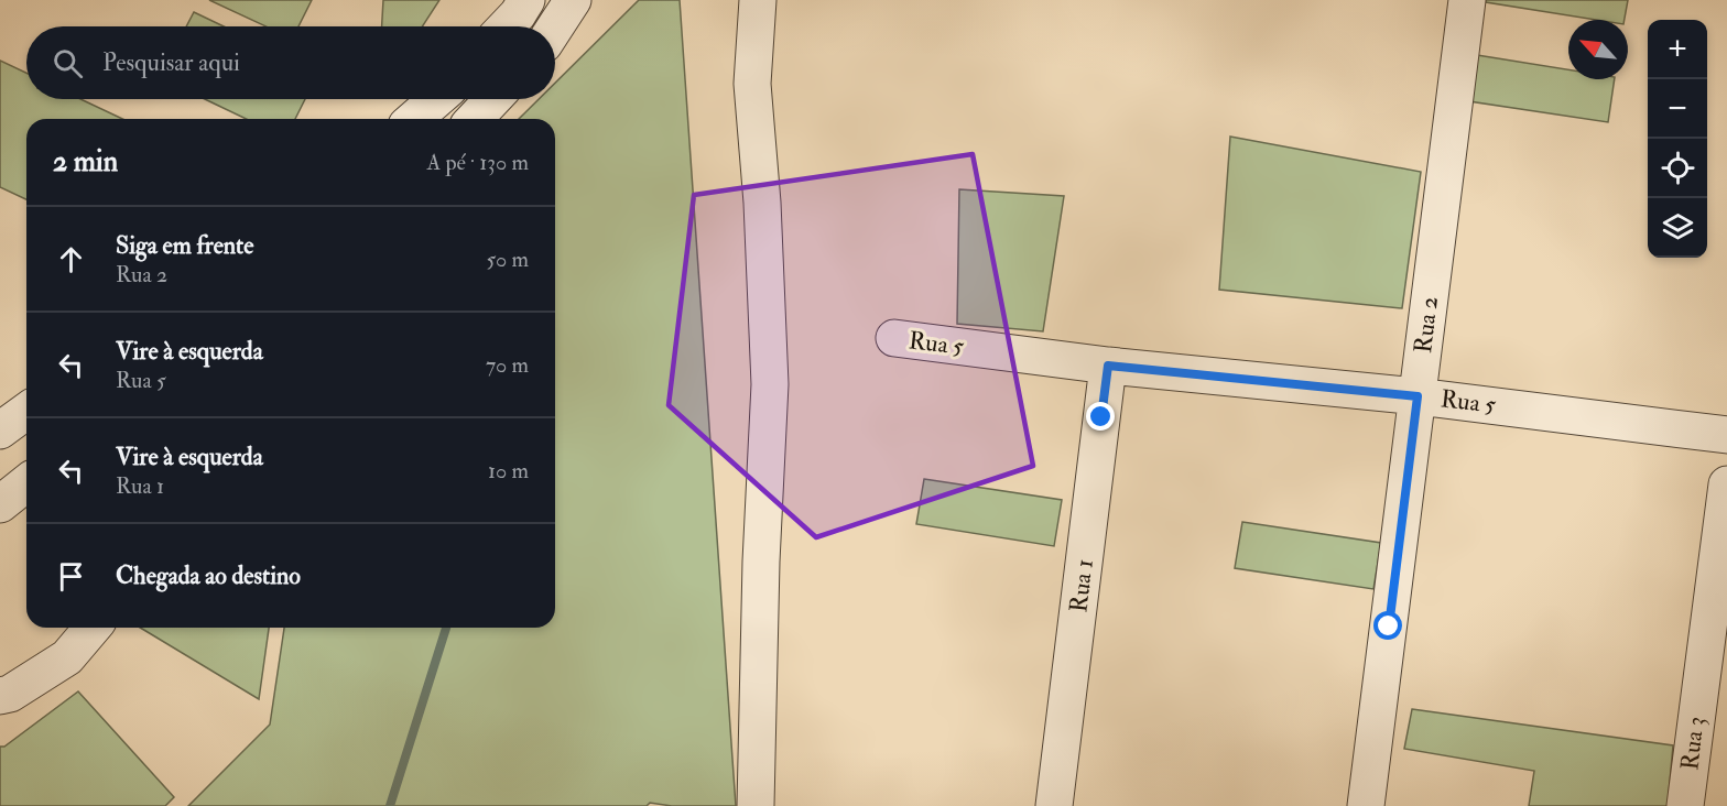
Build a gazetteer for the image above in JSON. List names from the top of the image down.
{
  "streets": {
    "street": [
      "Rua 2",
      "Rua 5",
      "Rua 1",
      "Rua 3"
    ]
  },
  "crossings": [
    ["Rua 2", "Rua 5"],
    ["Rua 5", "Rua 1"]
  ],
  "north": "top left",
  "page": {
    "map_buttons": ["+", "−"],
    "search": "Pesquisar aqui",
    "heading": ["2 min", "A pé · 130 m"],
    "list": [
      ["Siga em frente", "Rua 2", "50 m"],
      ["Vire à esquerda", "Rua 5", "70 m"],
      ["Vire à esquerda", "Rua 1", "10 m"],
      "Chegada ao destino"
    ]
  }
}
